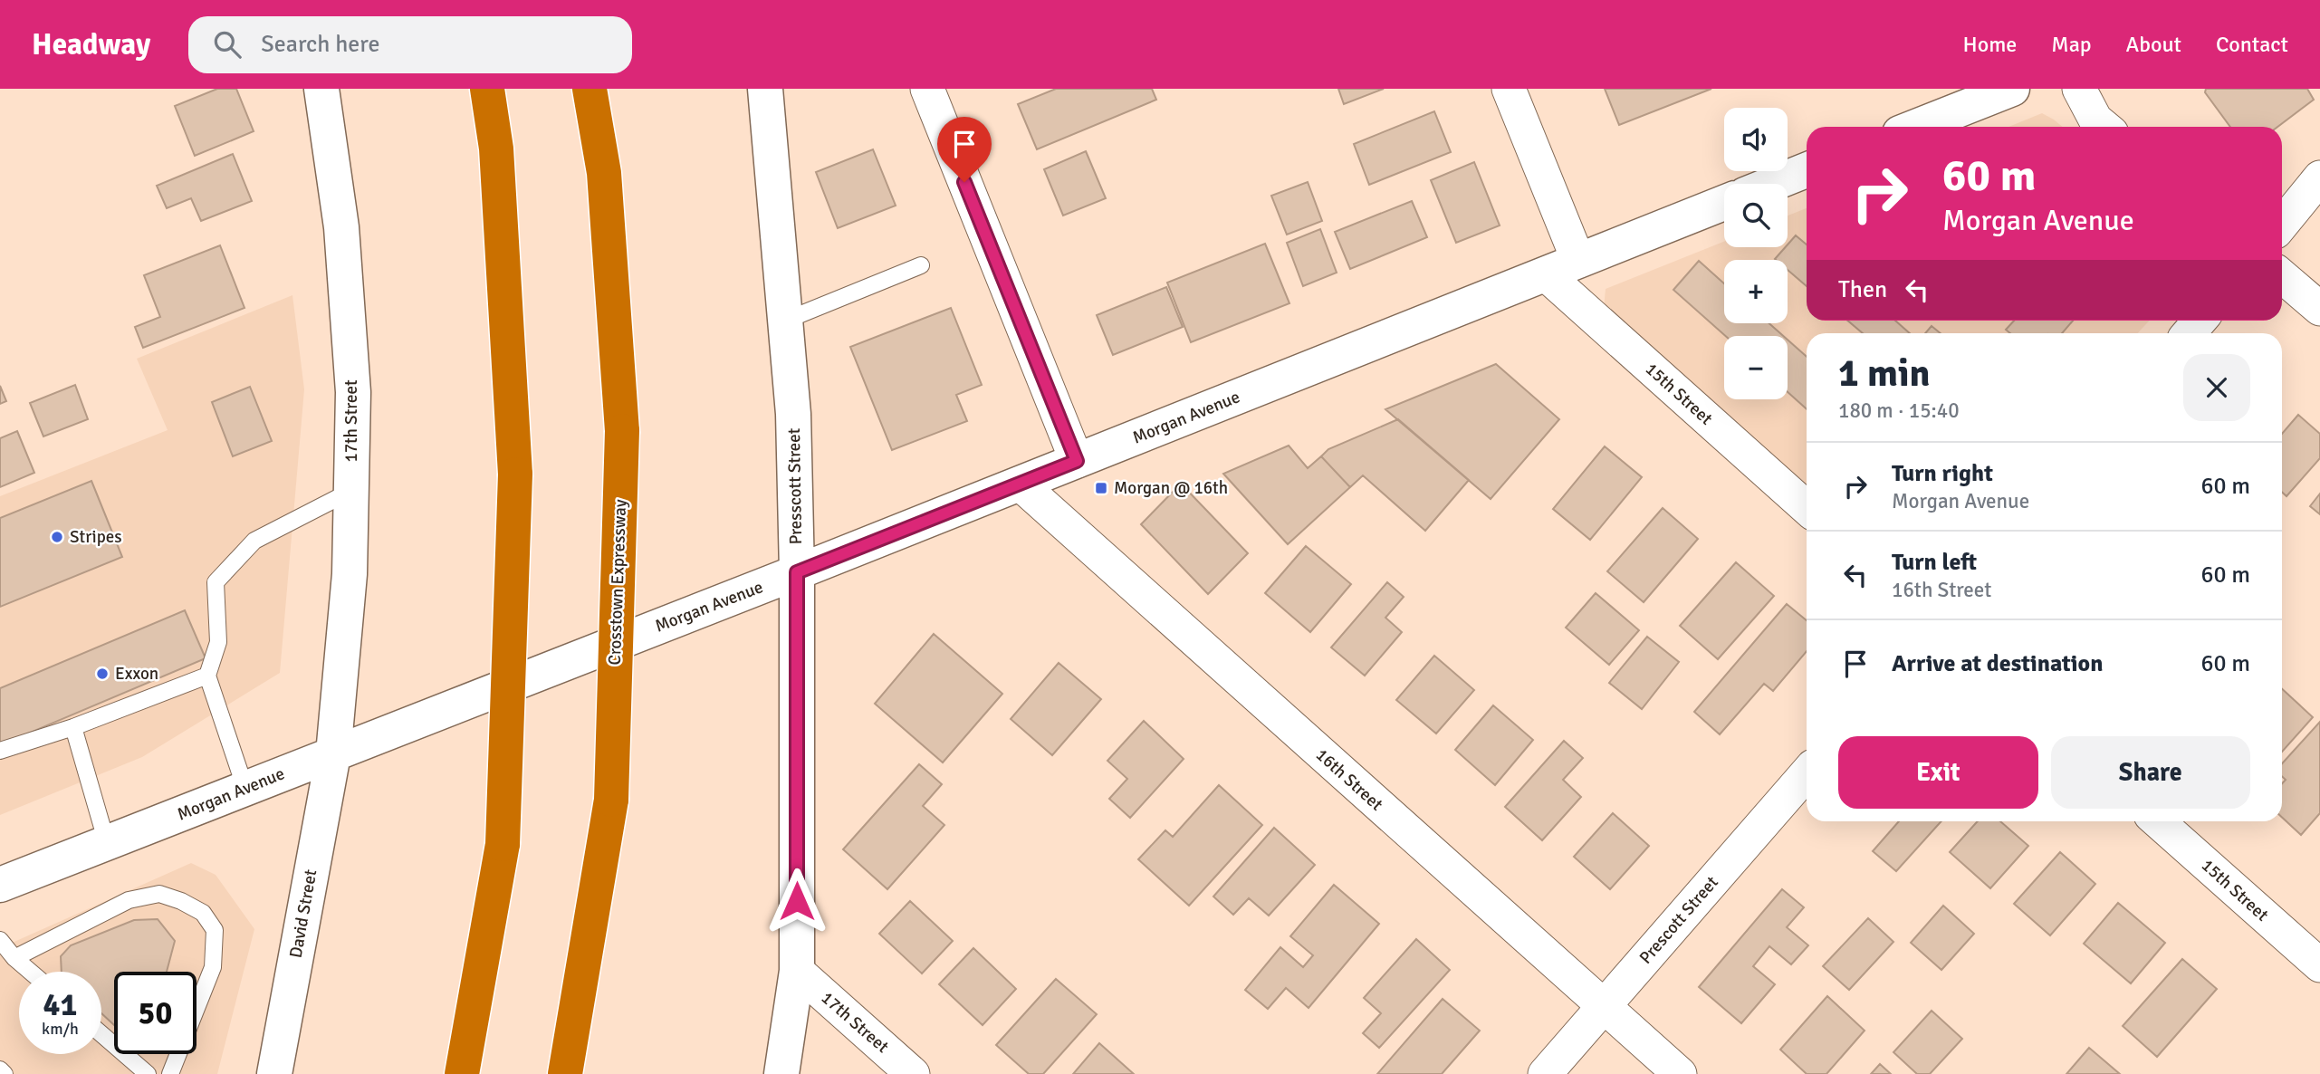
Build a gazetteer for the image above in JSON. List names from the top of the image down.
{
  "streets": {
    "highway": ["Crosstown Expressway"],
    "main road": [
      "Morgan Avenue",
      "17th Street",
      "Presscott Street",
      "David Street"
    ],
    "street": ["15th Street", "16th Street", "Prescott Street"]
  },
  "crossings": [
    ["15th Street", "Morgan Avenue"],
    ["Morgan Avenue", "17th Street"],
    ["Morgan Avenue", "Presscott Street"],
    ["Morgan Avenue", "16th Street"],
    ["Morgan Avenue", "David Street"],
    ["17th Street", "Presscott Street"],
    ["17th Street", "David Street"],
    ["16th Street", "Prescott Street"]
  ],
  "places": {
    "transit": ["Morgan @ 16th"],
    "other": ["Stripes", "Exxon"]
  },
  "page": {
    "header": "Headway",
    "search": "Search here",
    "nav": [
      "Home",
      "Map",
      "About",
      "Contact"
    ],
    "map_buttons": ["+", "−"],
    "turn": ["60 m", "Morgan Avenue"],
    "then": "Then",
    "heading": ["1 min", "180 m · 15:40"],
    "list": [
      {
        "name": "Turn right",
        "note": "Morgan Avenue",
        "value": "60 m"
      },
      {
        "name": "Turn left",
        "note": "16th Street",
        "value": "60 m"
      },
      {
        "name": "Arrive at destination",
        "value": "60 m"
      }
    ],
    "buttons": ["Exit", "Share"],
    "speed": "41 km/h",
    "limit": "50"
  }
}
